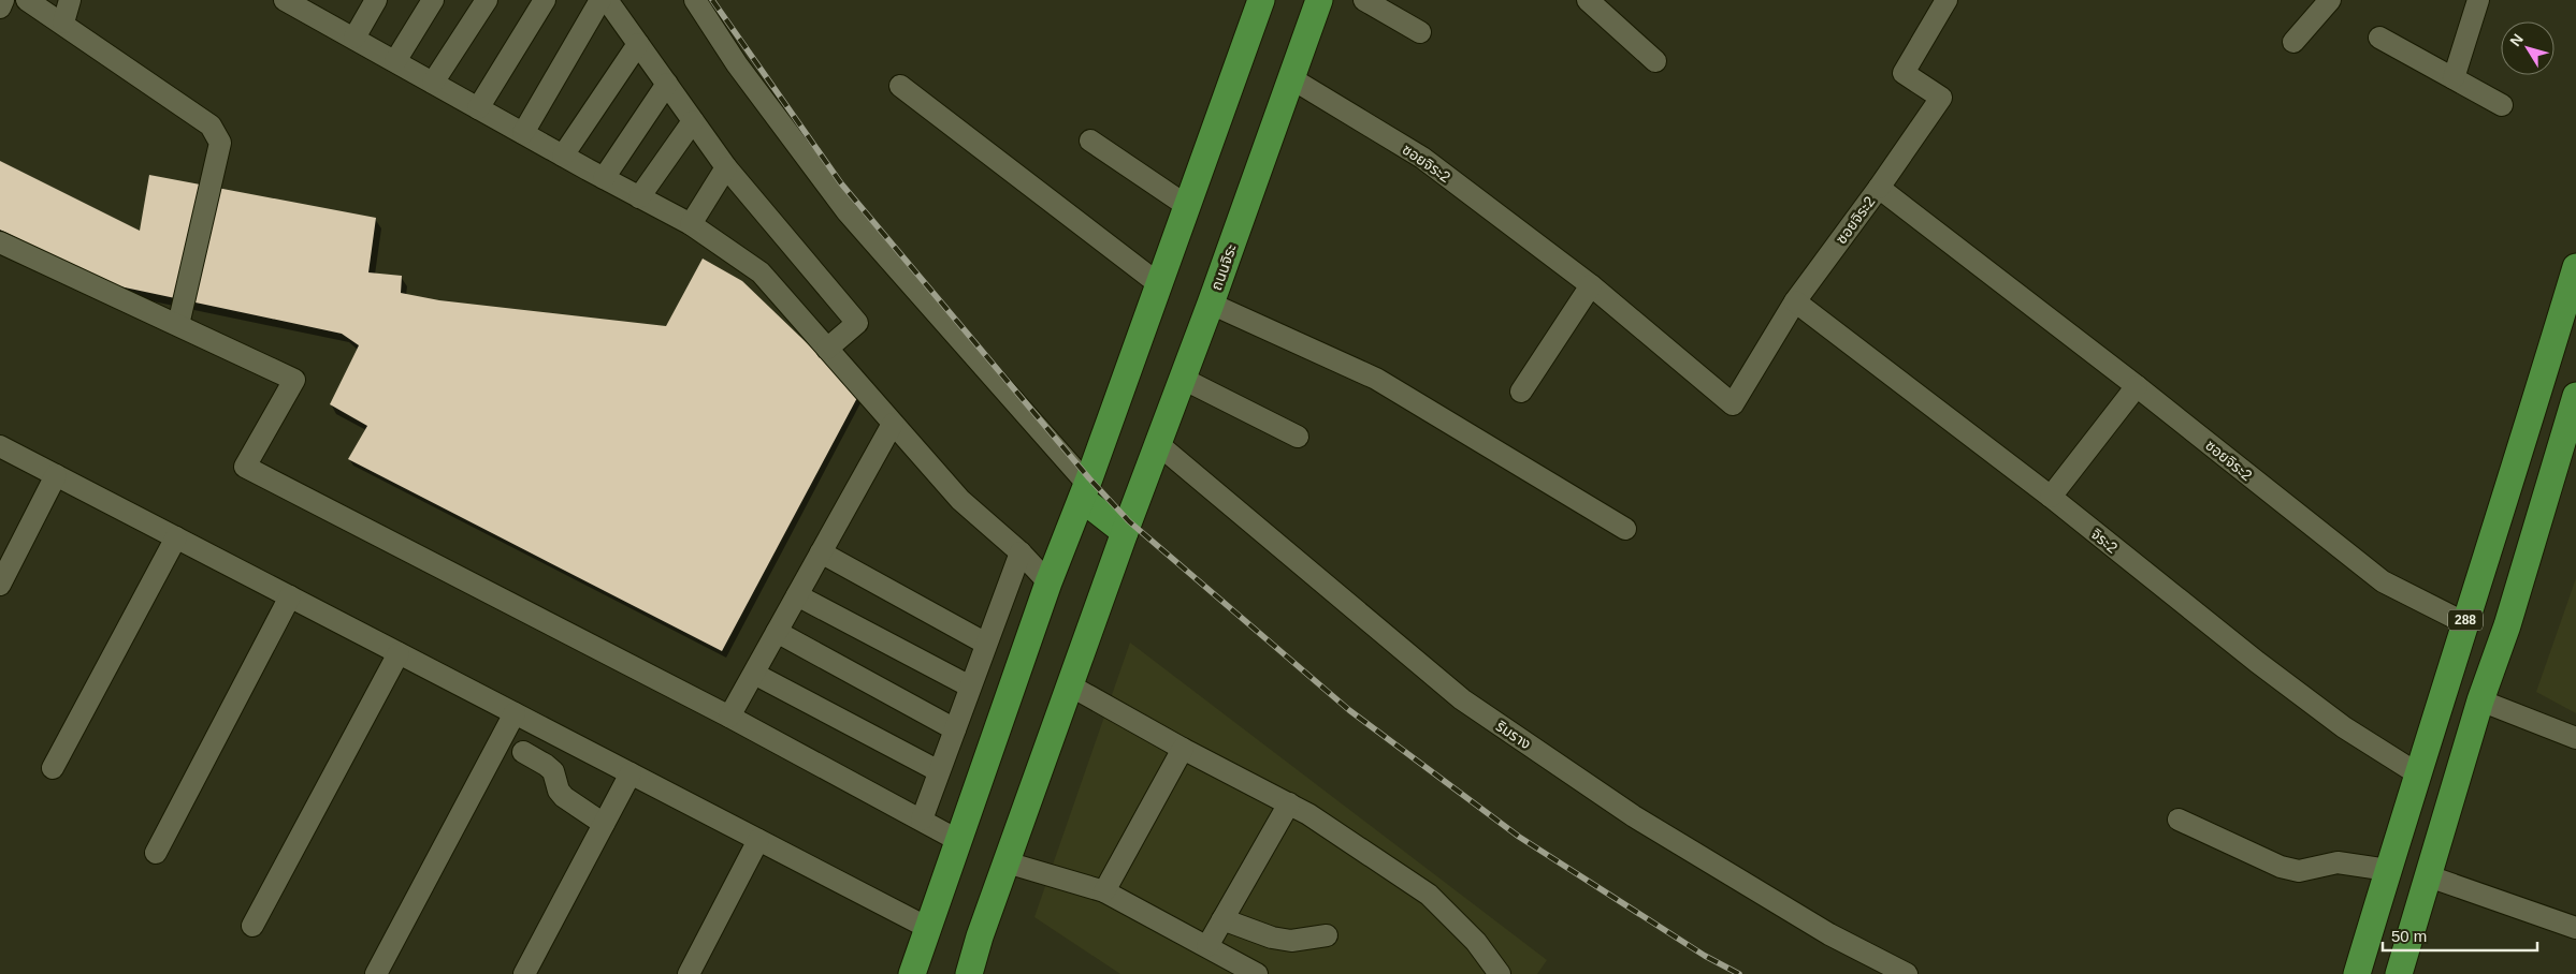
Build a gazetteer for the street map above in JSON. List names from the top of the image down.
{
  "streets": {
    "main road": ["ถนนจิระ", "288"],
    "street": ["ซอยจิระ2", "จิระ2", "ริมราง"]
  },
  "crossings": [
    ["ซอยจิระ2", "ถนนจิระ"],
    ["ซอยจิระ2", "จิระ2"],
    ["ซอยจิระ2", "288"],
    ["ถนนจิระ", "ริมราง"],
    ["จิระ2", "288"]
  ],
  "scale_bar": "50 m",
  "north": "top left"
}
